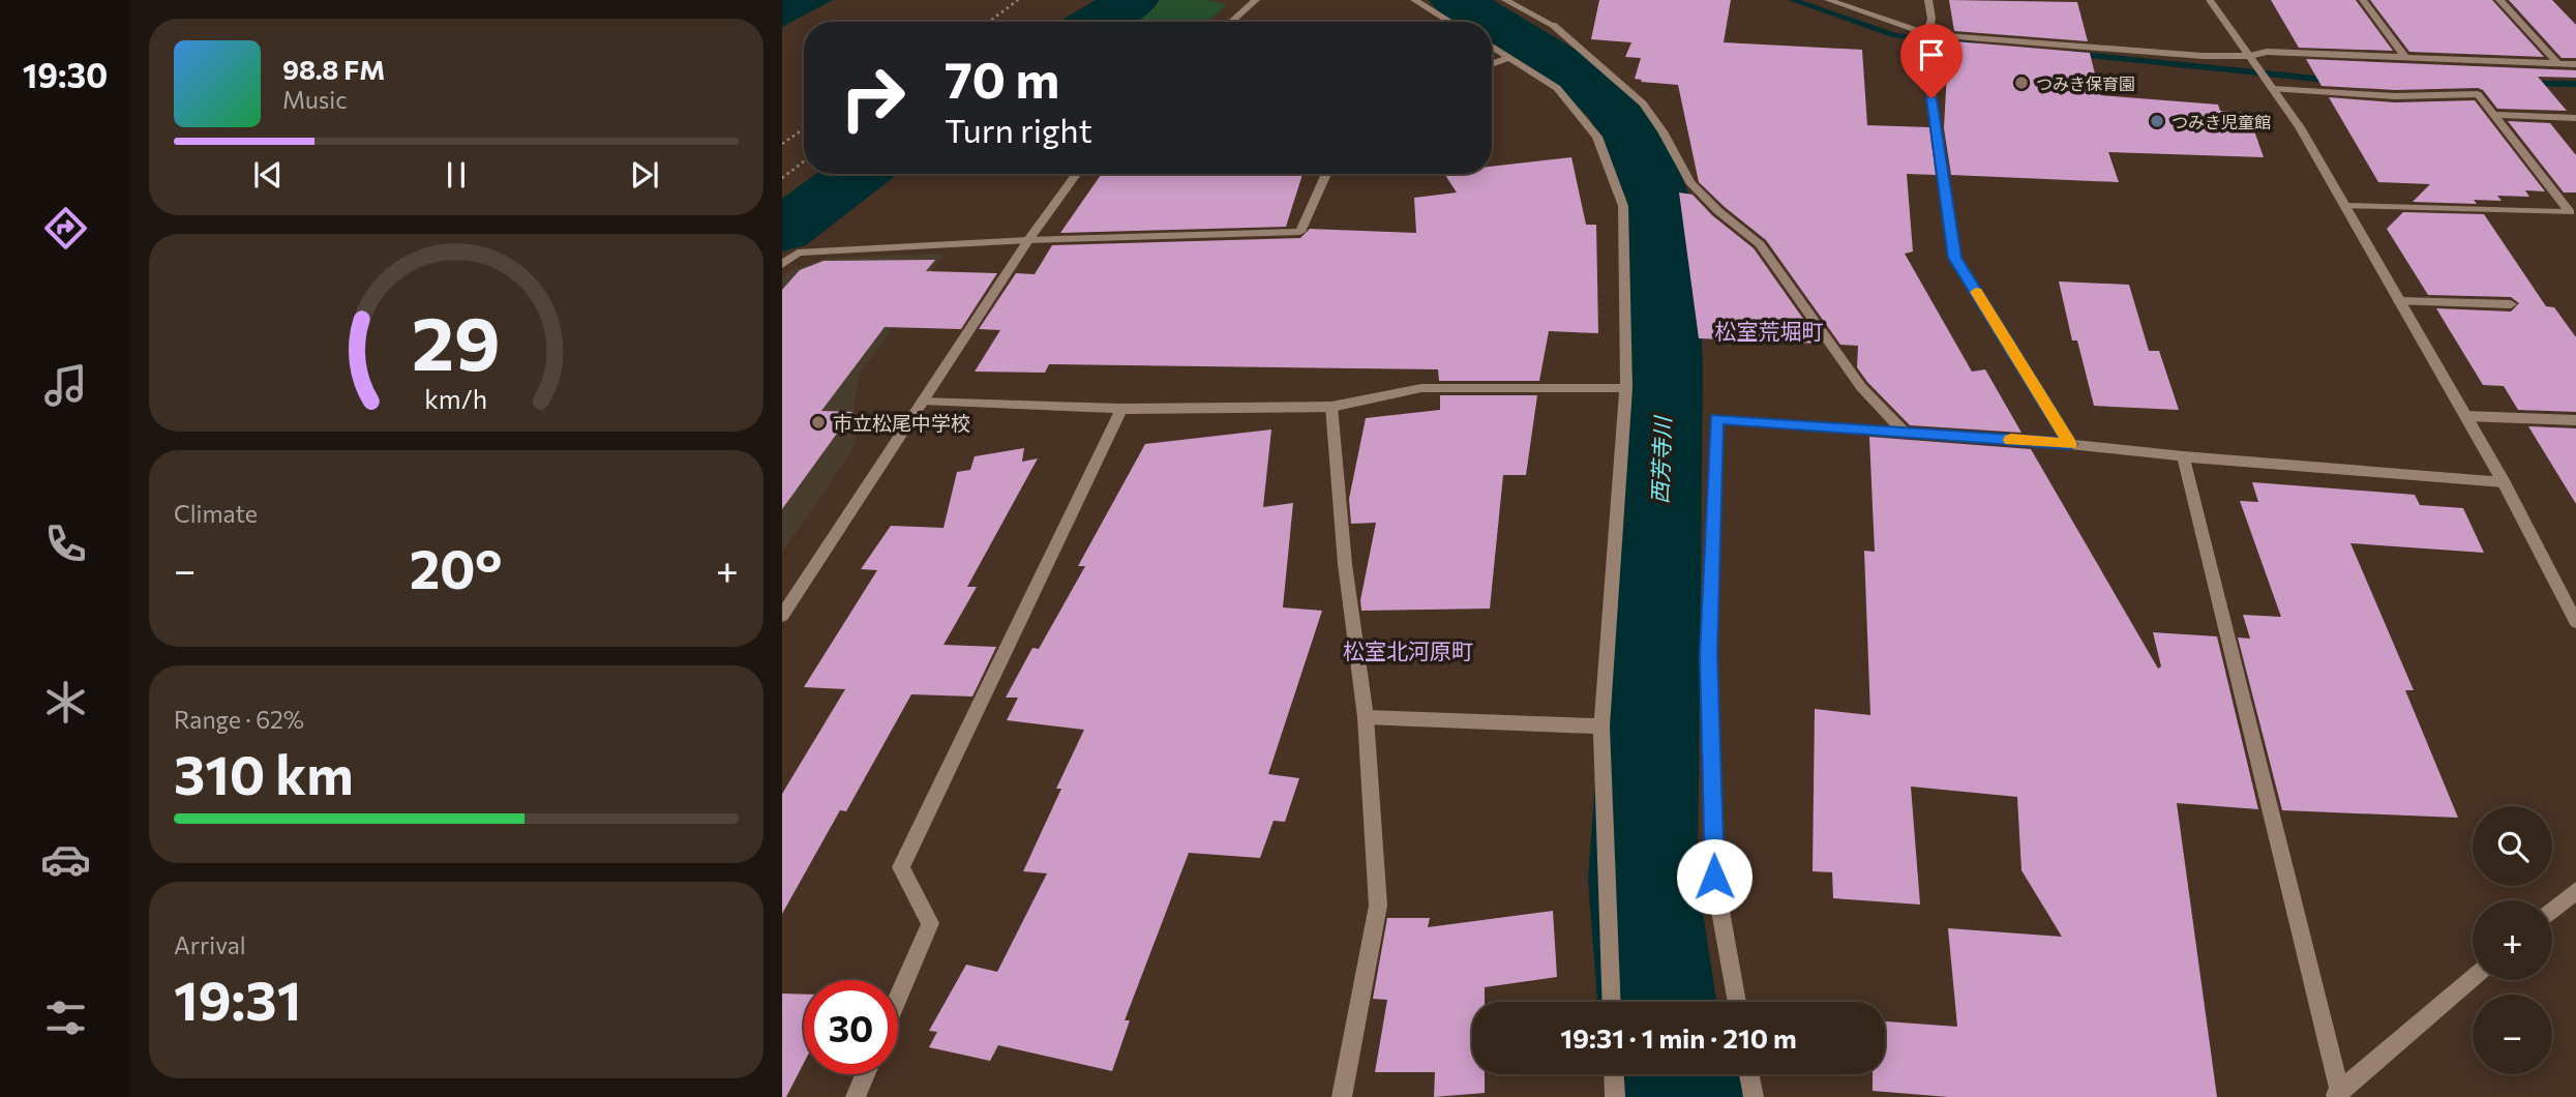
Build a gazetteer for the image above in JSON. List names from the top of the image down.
{
  "districts": ["松室荒堀町", "松室北河原町"],
  "water": ["西芳寺川"],
  "places": ["つみき保育園", "つみき児童館", "市立松尾中学校"],
  "page": {
    "tabs": "19:30",
    "turn": ["70 m", "Turn right"],
    "song": ["98.8 FM", "Music"],
    "tile": [
      "Climate",
      ["Range · 62%", "310 km"],
      ["Arrival", "19:31"]
    ],
    "heat": ["−", "20°", "+"],
    "map_buttons": ["+", "−"],
    "limit": "30",
    "trip": "19:31 · 1 min · 210 m",
    "gauge": ["29", "km/h"]
  }
}
